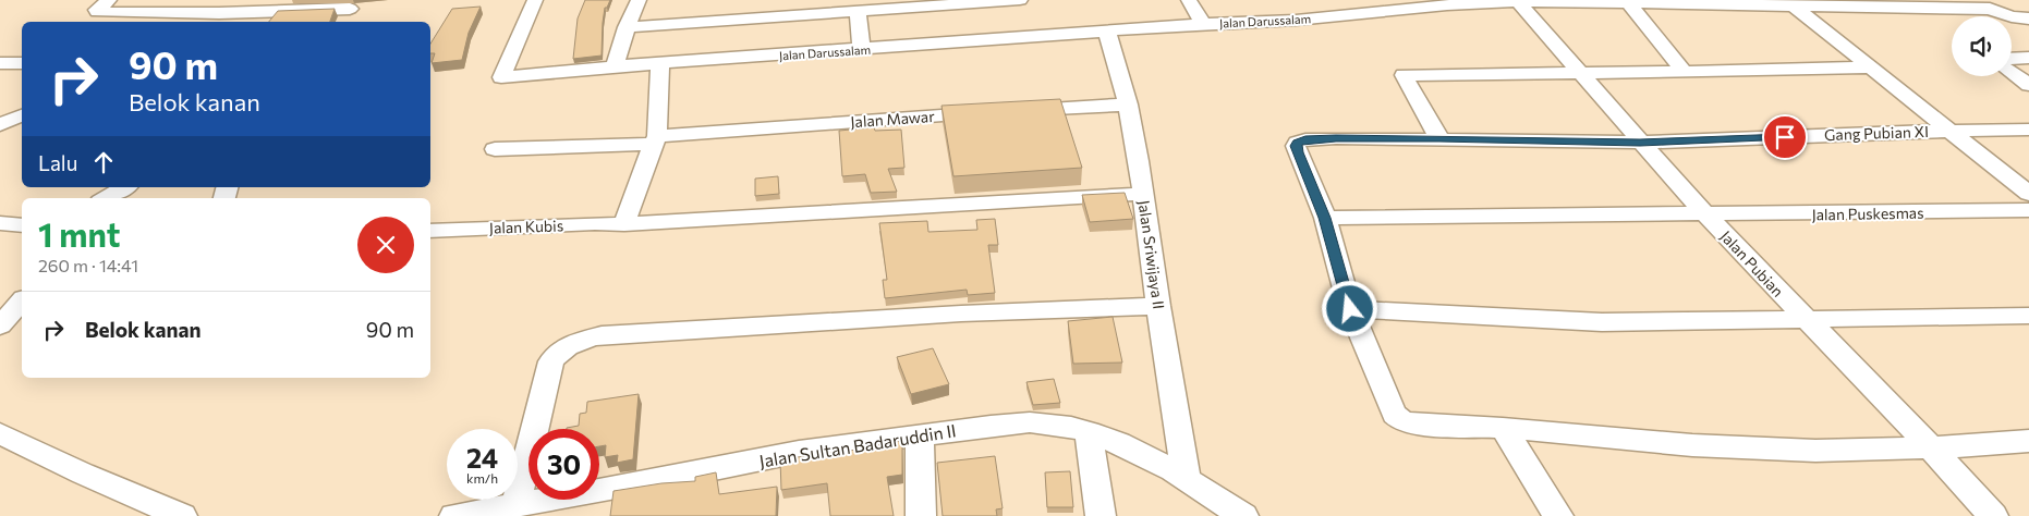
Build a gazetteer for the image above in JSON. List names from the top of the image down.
{
  "streets": {
    "street": [
      "Jalan Darussalam",
      "Jalan Mawar",
      "Gang Pubian XI",
      "Jalan Puskesmas",
      "Jalan Kubis",
      "Jalan Sriwijaya II",
      "Jalan Pubian",
      "Jalan Sultan Badaruddin II"
    ]
  },
  "crossings": [
    ["Jalan Darussalam", "Jalan Sriwijaya II"],
    ["Jalan Darussalam", "Jalan Pubian"],
    ["Gang Pubian XI", "Jalan Puskesmas"],
    ["Gang Pubian XI", "Jalan Pubian"],
    ["Jalan Puskesmas", "Jalan Pubian"],
    ["Jalan Kubis", "Jalan Sriwijaya II"],
    ["Jalan Sriwijaya II", "Jalan Sultan Badaruddin II"]
  ],
  "page": {
    "turn": ["90 m", "Belok kanan"],
    "then": "Lalu",
    "heading": ["1 mnt", "260 m · 14:41"],
    "list": [
      {
        "name": "Belok kanan",
        "value": "90 m"
      }
    ],
    "speed": "24 km/h",
    "limit": "30"
  }
}
